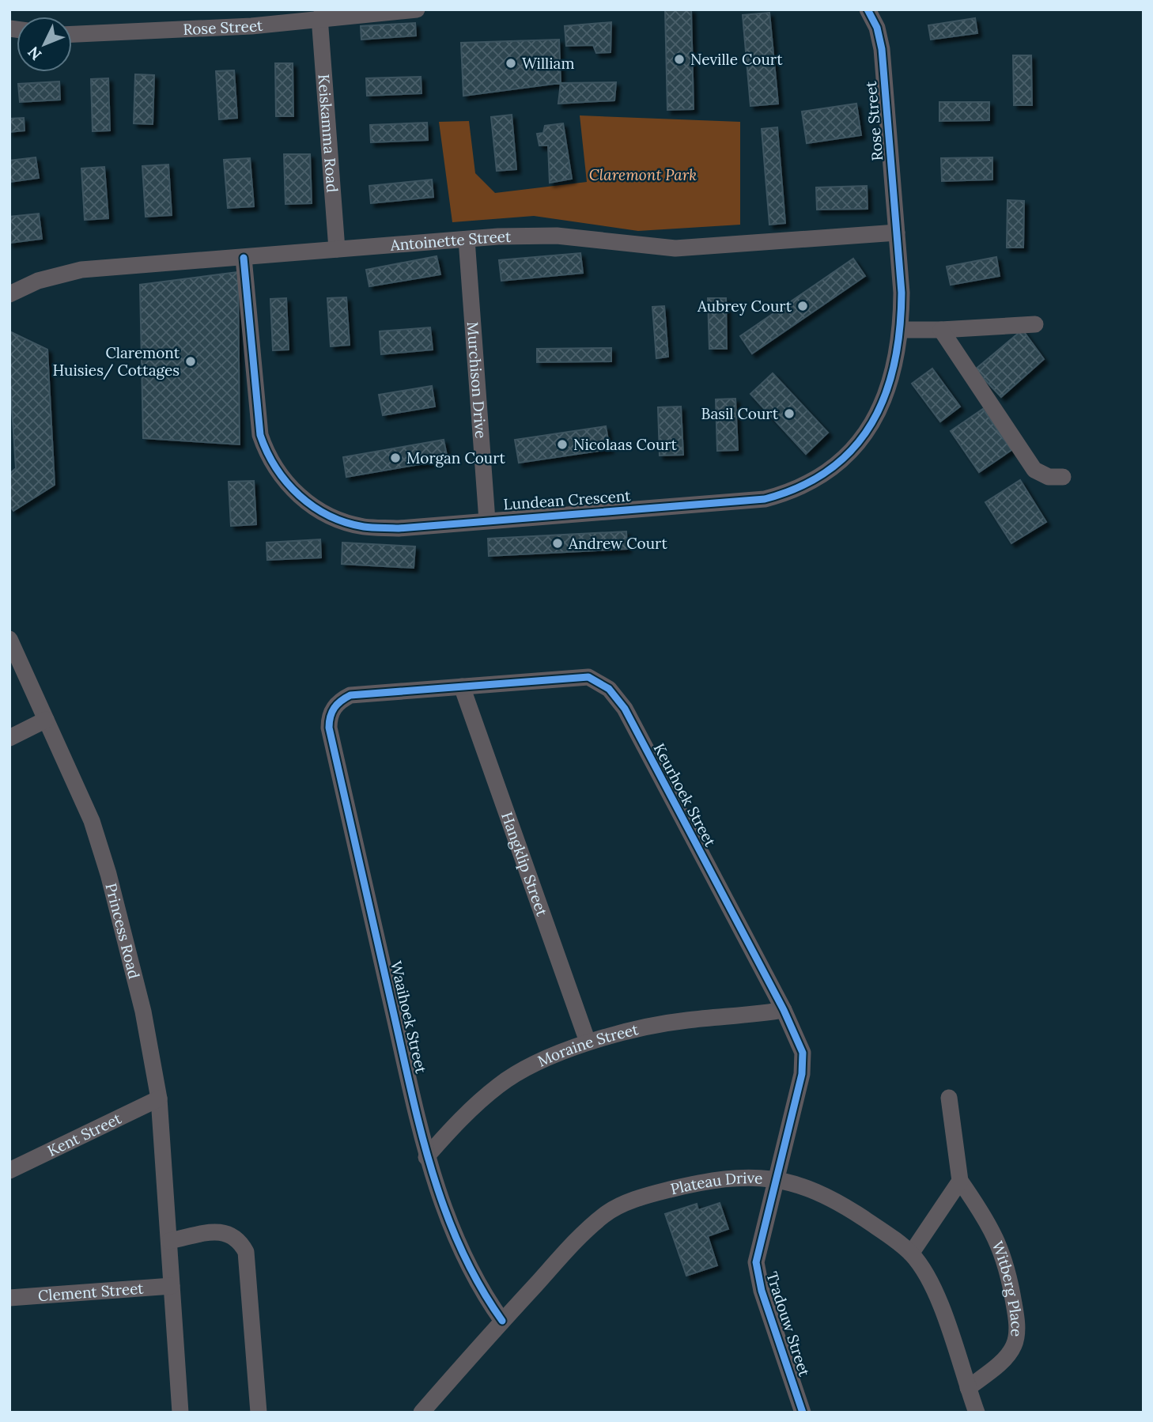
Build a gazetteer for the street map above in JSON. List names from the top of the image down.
{
  "streets": {
    "street": [
      "Rose Street",
      "Keiskamma Road",
      "Antoinette Street",
      "Murchison Drive",
      "Lundean Crescent",
      "Keurhoek Street",
      "Hangklip Street",
      "Princess Road",
      "Waaihoek Street",
      "Moraine Street",
      "Kent Street",
      "Plateau Drive",
      "Witberg Place",
      "Clement Street",
      "Tradouw Street"
    ]
  },
  "crossings": [
    ["Rose Street", "Keiskamma Road"],
    ["Rose Street", "Antoinette Street"],
    ["Rose Street", "Lundean Crescent"],
    ["Keiskamma Road", "Antoinette Street"],
    ["Antoinette Street", "Murchison Drive"],
    ["Antoinette Street", "Lundean Crescent"],
    ["Murchison Drive", "Lundean Crescent"],
    ["Keurhoek Street", "Hangklip Street"],
    ["Keurhoek Street", "Waaihoek Street"],
    ["Keurhoek Street", "Moraine Street"],
    ["Keurhoek Street", "Plateau Drive"],
    ["Keurhoek Street", "Tradouw Street"],
    ["Hangklip Street", "Moraine Street"],
    ["Princess Road", "Kent Street"],
    ["Princess Road", "Clement Street"],
    ["Waaihoek Street", "Moraine Street"],
    ["Waaihoek Street", "Plateau Drive"],
    ["Plateau Drive", "Witberg Place"],
    ["Plateau Drive", "Tradouw Street"]
  ],
  "parks": ["Claremont Park"],
  "places": [
    "Neville Court",
    "William",
    "Aubrey Court",
    "Claremont Huisies/ Cottages",
    "Basil Court",
    "Nicolaas Court",
    "Morgan Court",
    "Andrew Court"
  ],
  "north": "bottom left"
}
